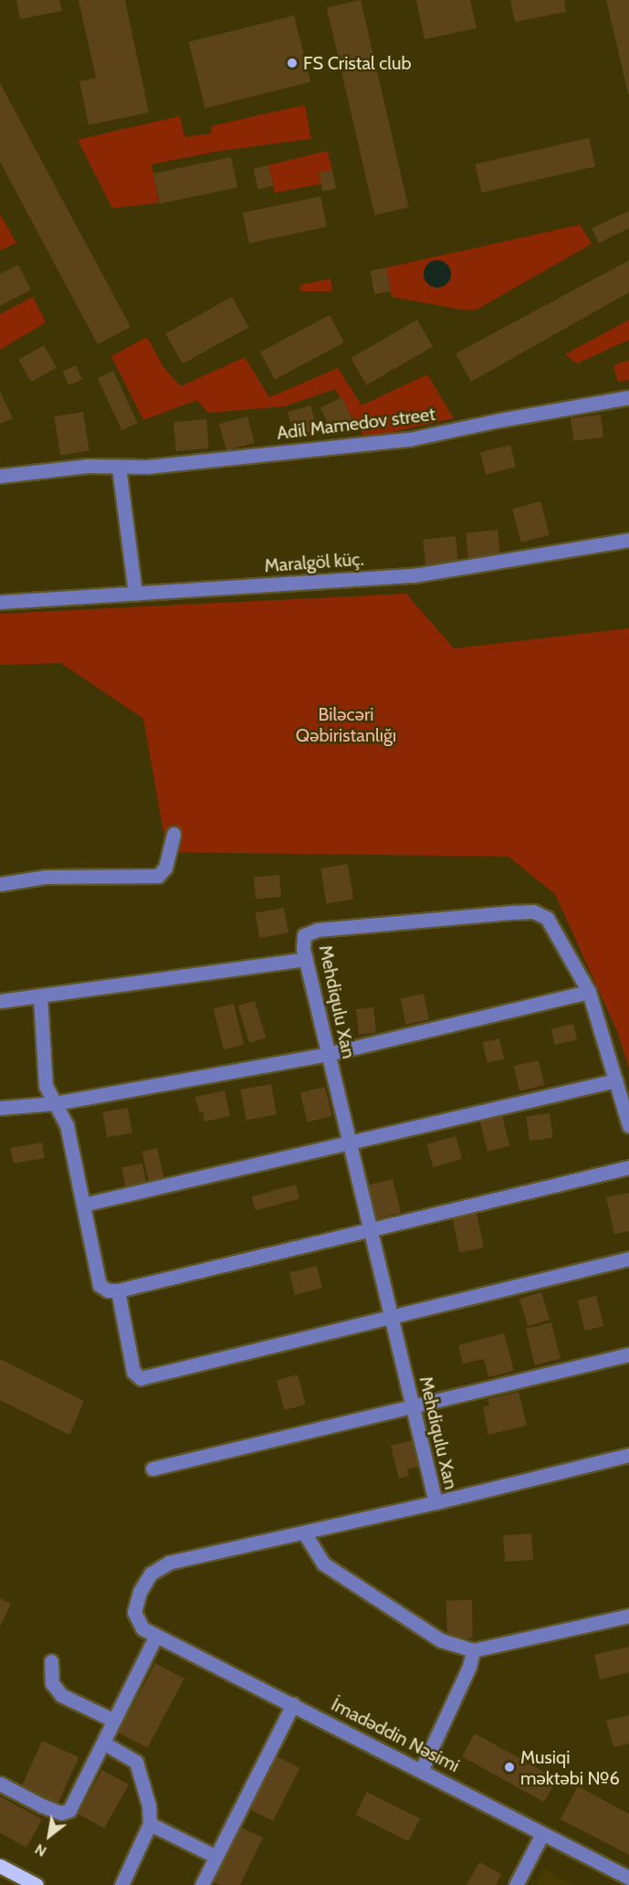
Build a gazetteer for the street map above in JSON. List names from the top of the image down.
{
  "streets": {
    "street": [
      "Adil Mamedov street",
      "Maralgöl küç.",
      "Mehdiqulu Xan",
      "İmadəddin Nəsimi"
    ]
  },
  "parks": ["Biləcəri Qəbiristanlığı"],
  "places": ["FS Cristal club", "Musiqi məktəbi №6"],
  "north": "bottom left"
}
